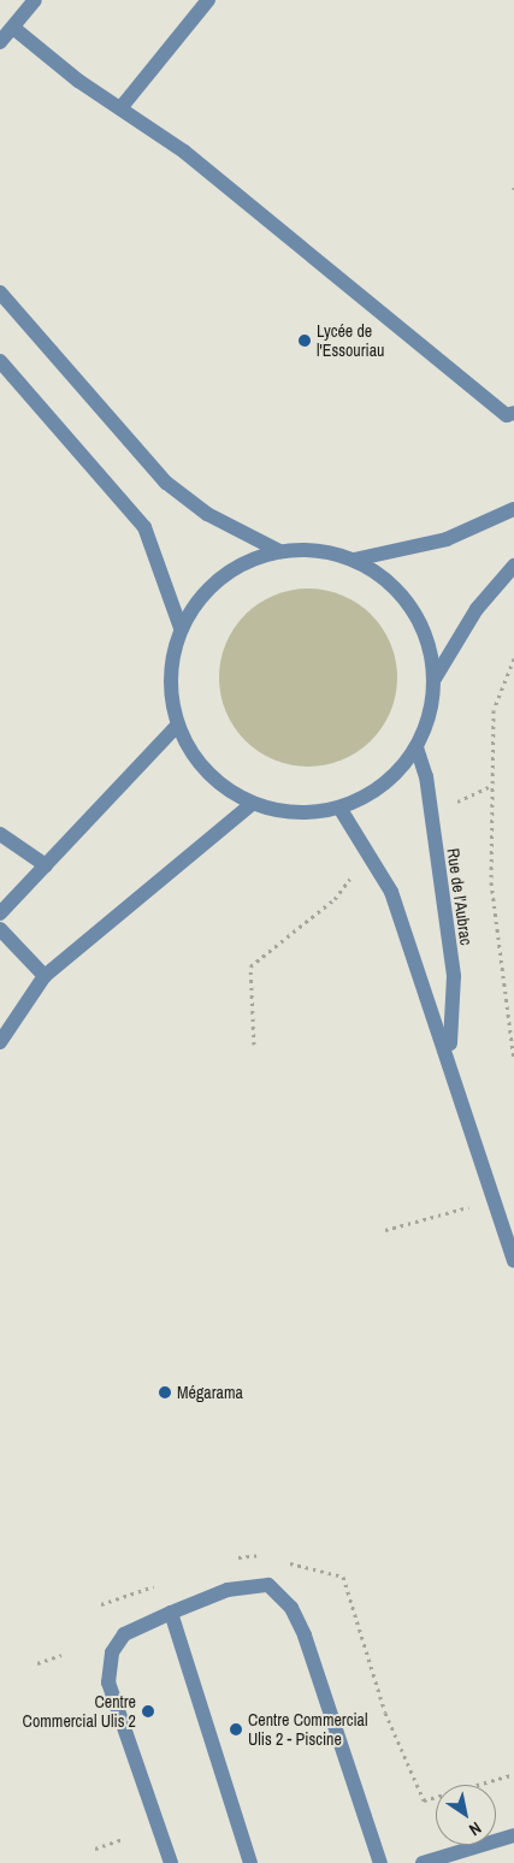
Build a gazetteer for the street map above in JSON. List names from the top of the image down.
{
  "streets": {
    "street": ["Rue de l'Aubrac"]
  },
  "places": [
    "Lycée de l'Essouriau",
    "Mégarama",
    "Centre Commercial Ulis 2",
    "Centre Commercial Ulis 2 - Piscine"
  ],
  "north": "bottom right"
}
